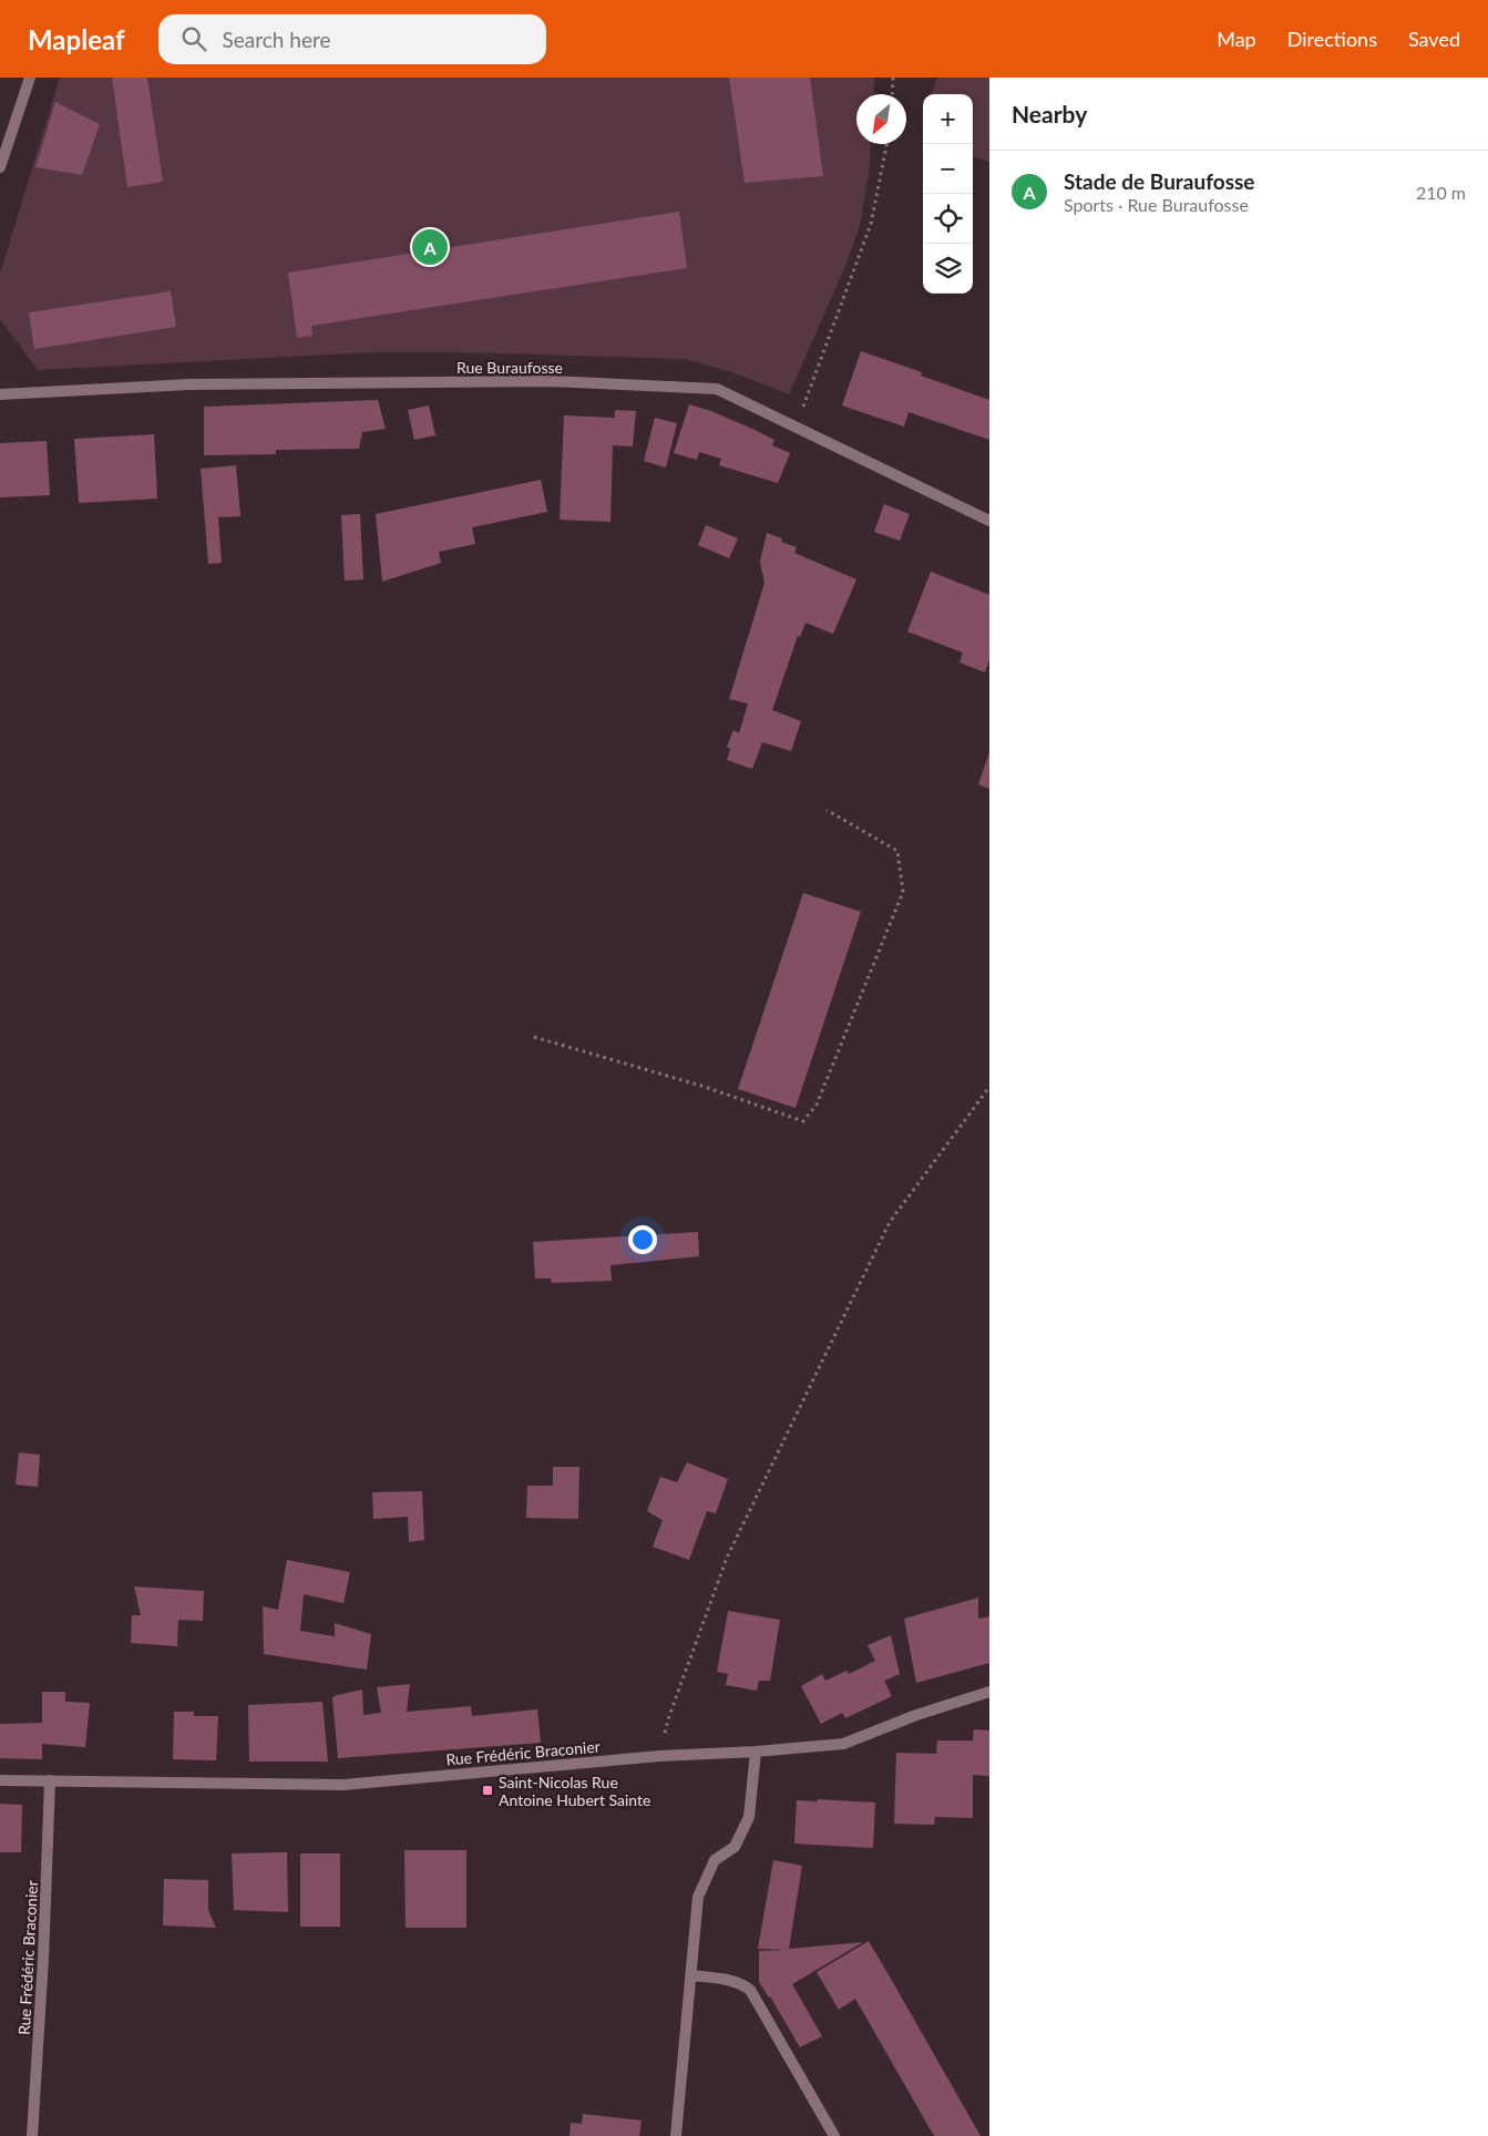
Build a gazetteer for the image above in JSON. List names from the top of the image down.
{
  "streets": {
    "street": ["Rue Buraufosse", "Rue Frédéric Braconier"]
  },
  "places": {
    "transit": ["Saint-Nicolas Rue Antoine Hubert Sainte"]
  },
  "north": "bottom left",
  "page": {
    "header": "Mapleaf",
    "search": "Search here",
    "nav": ["Map", "Directions", "Saved"],
    "heading": "Nearby",
    "map_buttons": ["+", "−"],
    "list": [
      {
        "mark": "A",
        "name": "Stade de Buraufosse",
        "note": "Sports · Rue Buraufosse",
        "value": "210 m"
      }
    ],
    "pins": "A"
  }
}
